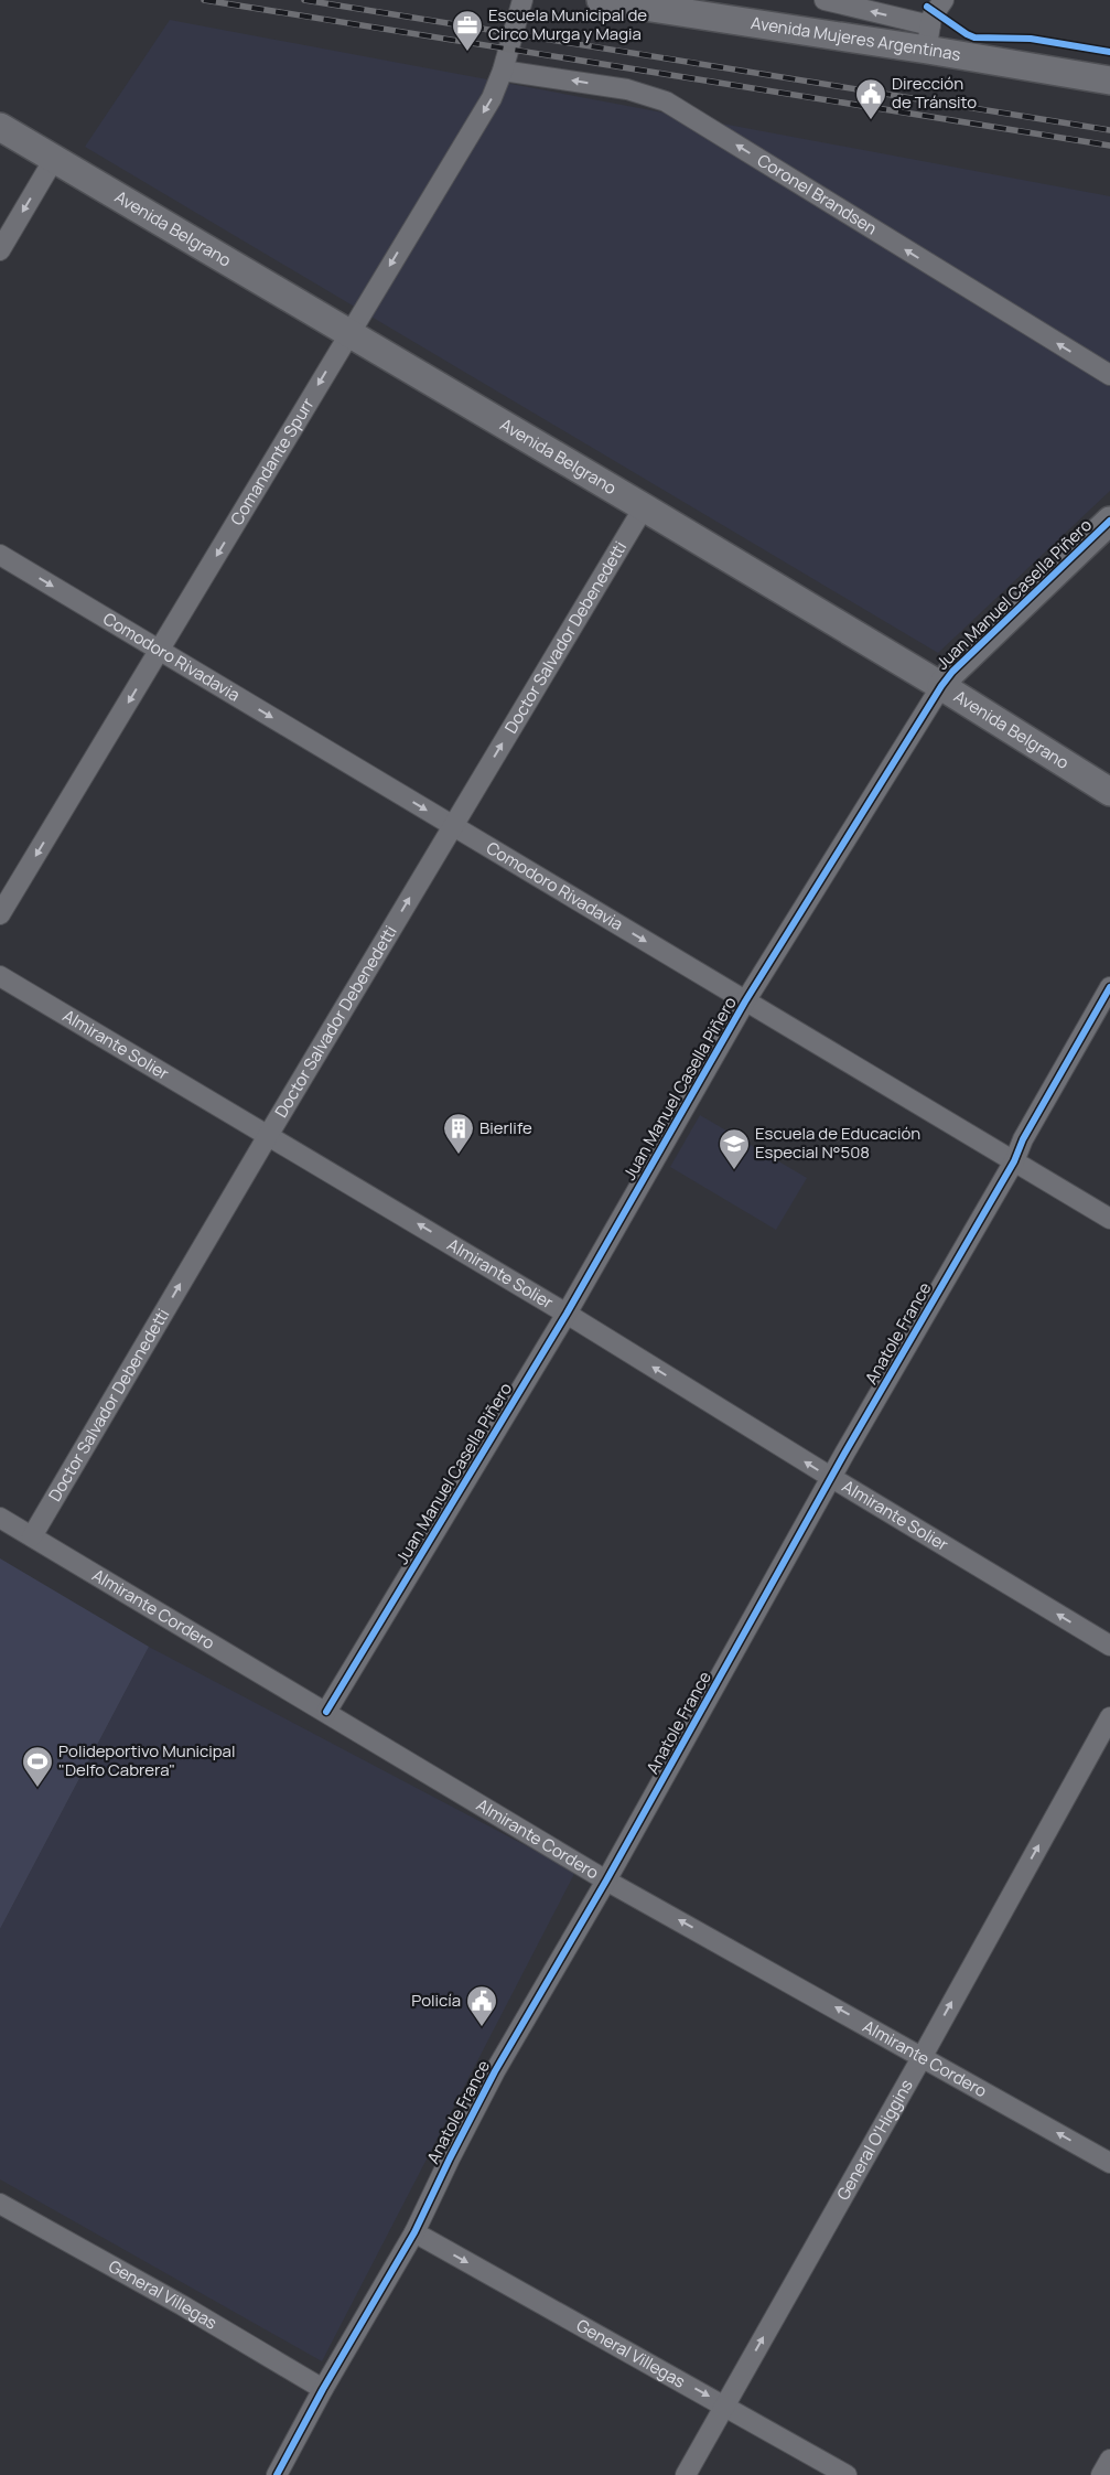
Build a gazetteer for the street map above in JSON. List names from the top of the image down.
{
  "streets": {
    "street": [
      "Avenida Mujeres Argentinas",
      "Coronel Brandsen",
      "Avenida Belgrano",
      "Comandante Spurr",
      "Juan Manuel Casella Piñero",
      "Doctor Salvador Debenedetti",
      "Comodoro Rivadavia",
      "Almirante Solier",
      "Anatole France",
      "Almirante Cordero",
      "General O'Higgins",
      "General Villegas"
    ]
  },
  "crossings": [
    ["Coronel Brandsen", "Comandante Spurr"],
    ["Avenida Belgrano", "Comandante Spurr"],
    ["Avenida Belgrano", "Juan Manuel Casella Piñero"],
    ["Avenida Belgrano", "Doctor Salvador Debenedetti"],
    ["Comandante Spurr", "Comodoro Rivadavia"],
    ["Juan Manuel Casella Piñero", "Comodoro Rivadavia"],
    ["Juan Manuel Casella Piñero", "Almirante Solier"],
    ["Juan Manuel Casella Piñero", "Almirante Cordero"],
    ["Doctor Salvador Debenedetti", "Comodoro Rivadavia"],
    ["Doctor Salvador Debenedetti", "Almirante Solier"],
    ["Doctor Salvador Debenedetti", "Almirante Cordero"],
    ["Comodoro Rivadavia", "Anatole France"],
    ["Almirante Solier", "Anatole France"],
    ["Anatole France", "Almirante Cordero"],
    ["Anatole France", "General Villegas"],
    ["Almirante Cordero", "General O'Higgins"],
    ["General O'Higgins", "General Villegas"]
  ],
  "one_way": [
    "Coronel Brandsen",
    "Comandante Spurr",
    "Doctor Salvador Debenedetti",
    "Comodoro Rivadavia",
    "Almirante Solier",
    "Almirante Cordero",
    "General O'Higgins",
    "General Villegas"
  ],
  "places": {
    "office": ["Escuela Municipal de Circo Murga y Magia"],
    "public building": ["Dirección de Tránsito", "Policía"],
    "building": ["Bierlife"],
    "school or university": ["Escuela de Educación Especial N°508"],
    "sports": ["Polideportivo Municipal \"Delfo Cabrera\""]
  }
}
